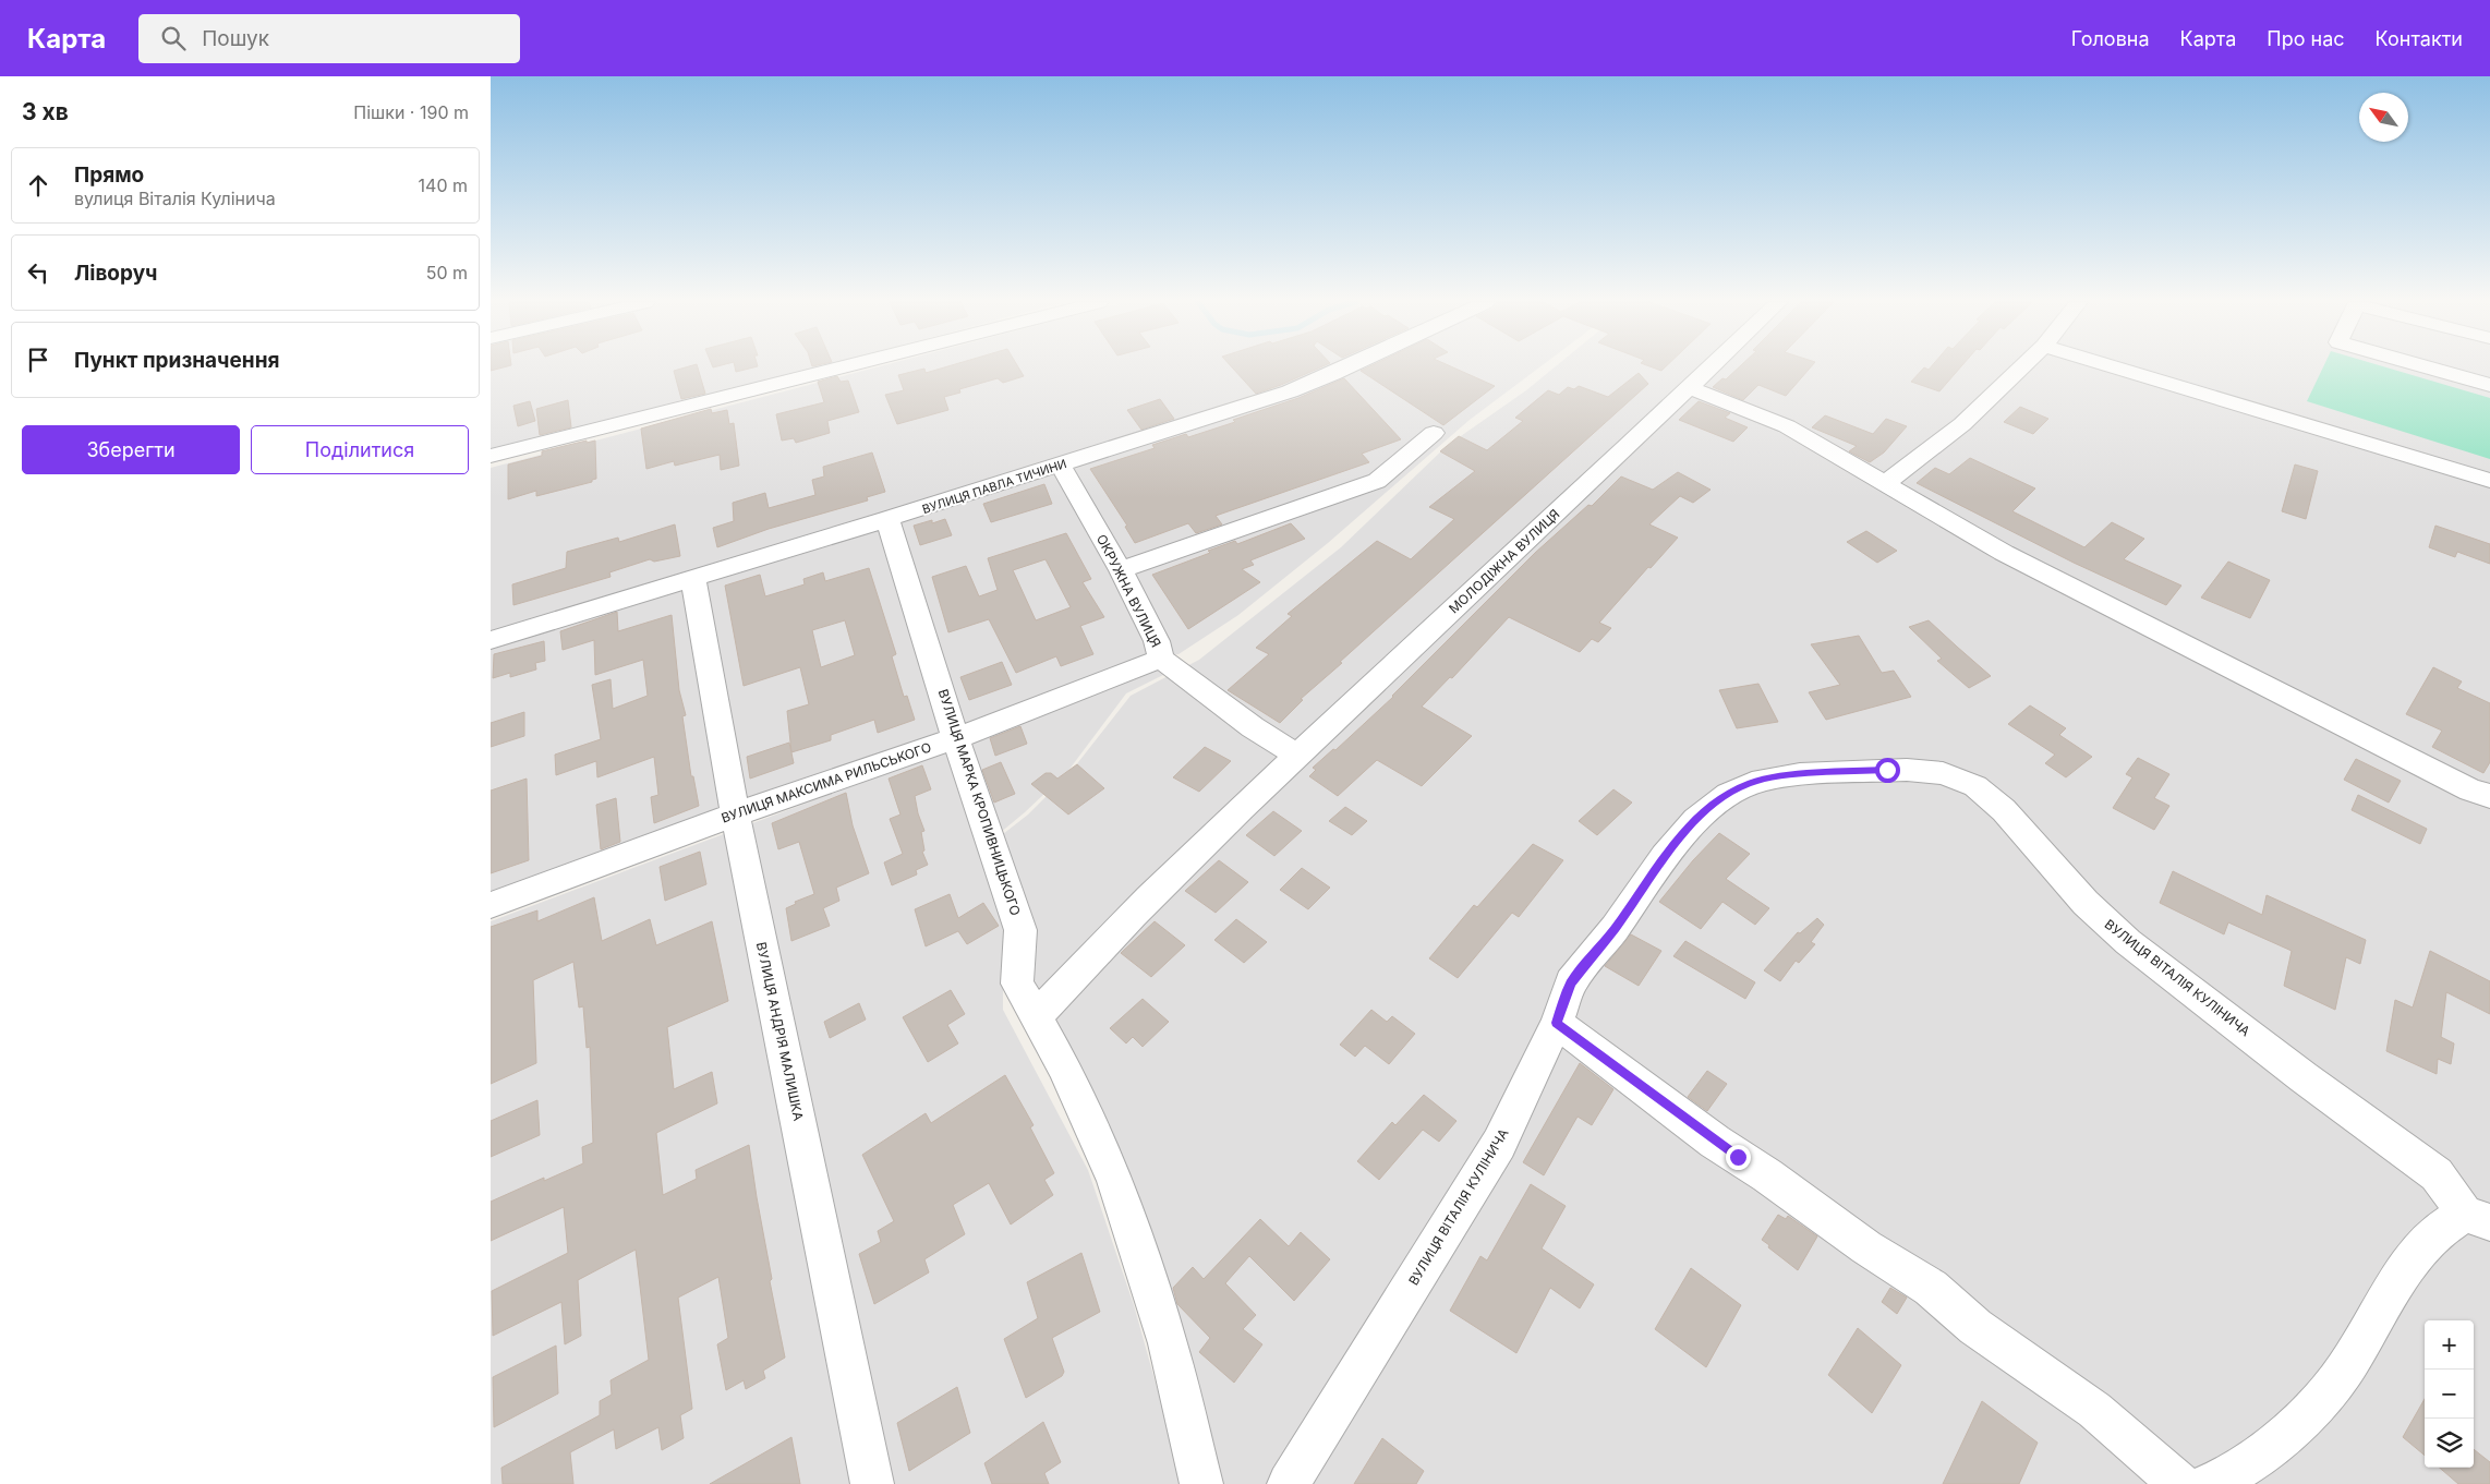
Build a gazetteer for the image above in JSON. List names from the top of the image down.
{
  "streets": {
    "street": [
      "ВУЛИЦЯ ПАВЛА ТИЧИНИ",
      "МОЛОДІЖНА ВУЛИЦЯ",
      "ОКРУЖНА ВУЛИЦЯ",
      "ВУЛИЦЯ МАКСИМА РИЛЬСЬКОГО",
      "ВУЛИЦЯ МАРКА КРОПИВНИЦЬКОГО",
      "ВУЛИЦЯ ВІТАЛІЯ КУЛІНИЧА",
      "ВУЛИЦЯ АНДРІЯ МАЛИШКА"
    ]
  },
  "crossings": [
    ["ВУЛИЦЯ ПАВЛА ТИЧИНИ", "ОКРУЖНА ВУЛИЦЯ"],
    ["ВУЛИЦЯ ПАВЛА ТИЧИНИ", "ВУЛИЦЯ МАРКА КРОПИВНИЦЬКОГО"],
    ["ВУЛИЦЯ ПАВЛА ТИЧИНИ", "ВУЛИЦЯ АНДРІЯ МАЛИШКА"],
    ["МОЛОДІЖНА ВУЛИЦЯ", "ОКРУЖНА ВУЛИЦЯ"],
    ["МОЛОДІЖНА ВУЛИЦЯ", "ВУЛИЦЯ МАРКА КРОПИВНИЦЬКОГО"],
    ["ОКРУЖНА ВУЛИЦЯ", "ВУЛИЦЯ МАКСИМА РИЛЬСЬКОГО"],
    ["ВУЛИЦЯ МАКСИМА РИЛЬСЬКОГО", "ВУЛИЦЯ МАРКА КРОПИВНИЦЬКОГО"],
    ["ВУЛИЦЯ МАКСИМА РИЛЬСЬКОГО", "ВУЛИЦЯ АНДРІЯ МАЛИШКА"]
  ],
  "north": "top left",
  "page": {
    "header": "Карта",
    "search": "Пошук",
    "nav": [
      "Головна",
      "Карта",
      "Про нас",
      "Контакти"
    ],
    "heading": ["3 хв", "Пішки · 190 m"],
    "list": [
      ["Прямо", "вулиця Віталія Кулінича", "140 m"],
      ["Ліворуч", "50 m"],
      "Пункт призначення"
    ],
    "buttons": ["Зберегти", "Поділитися"],
    "map_buttons": ["+", "−"]
  }
}
